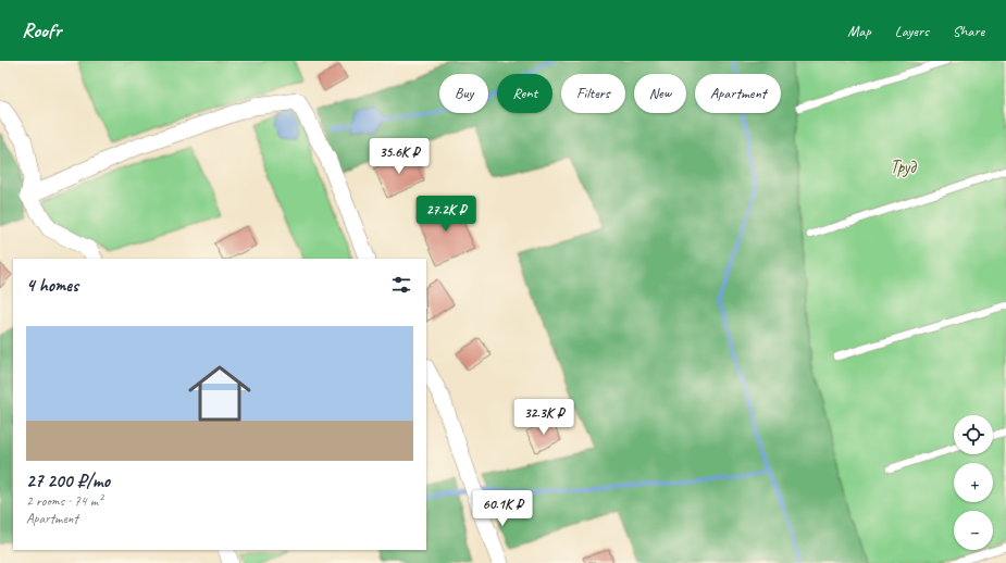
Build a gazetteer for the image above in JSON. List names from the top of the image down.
{
  "parks": ["Труд"],
  "page": {
    "header": "Roofr",
    "nav": ["Map", "Layers", "Share"],
    "chip": [
      "Buy",
      "Rent",
      "Filters",
      "New",
      "Apartment"
    ],
    "price": [
      "35.6K ₽",
      "27.2K ₽",
      "32.3K ₽",
      "60.1K ₽"
    ],
    "heading": "4 homes",
    "list": [
      {
        "name": "27 200 ₽/mo",
        "note": "2 rooms · 74 m² · Apartment"
      }
    ],
    "map_buttons": ["+", "−"]
  }
}
